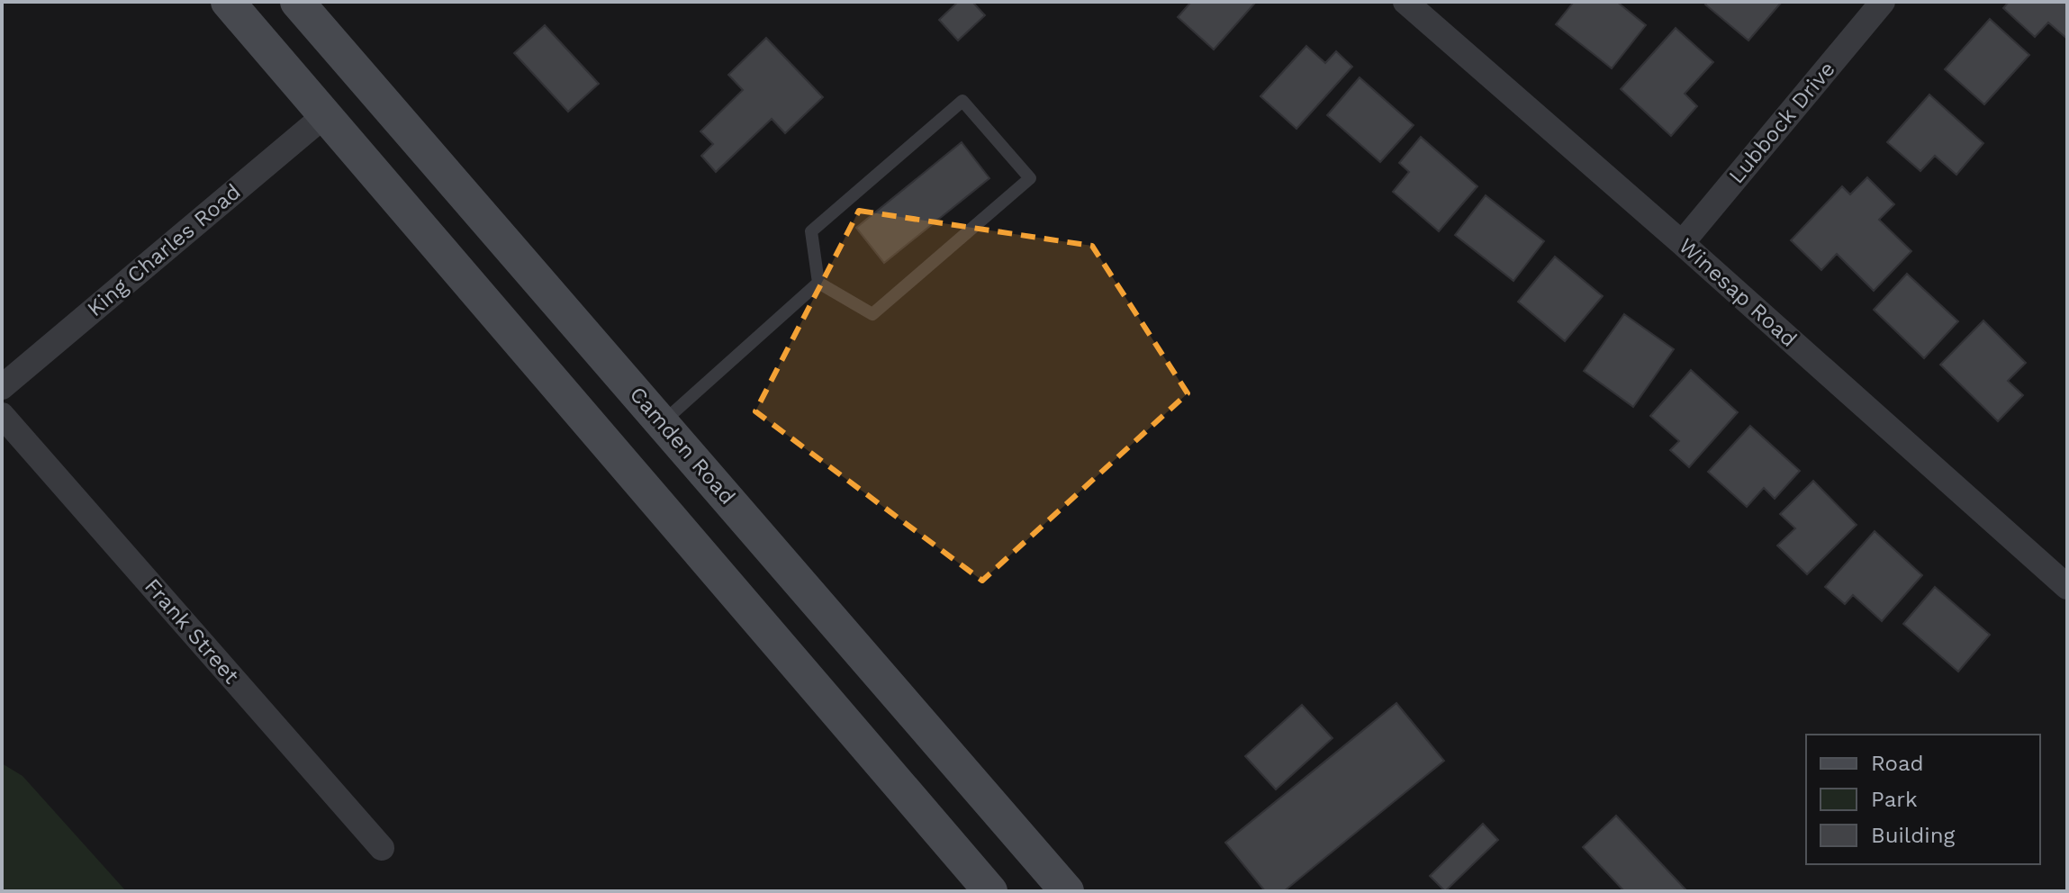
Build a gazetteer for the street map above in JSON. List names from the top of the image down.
{
  "streets": {
    "main road": ["Camden Road"],
    "street": [
      "Lubbock Drive",
      "King Charles Road",
      "Winesap Road",
      "Frank Street"
    ]
  },
  "crossings": [
    ["Lubbock Drive", "Winesap Road"]
  ],
  "legend": ["Road", "Park", "Building"]
}
